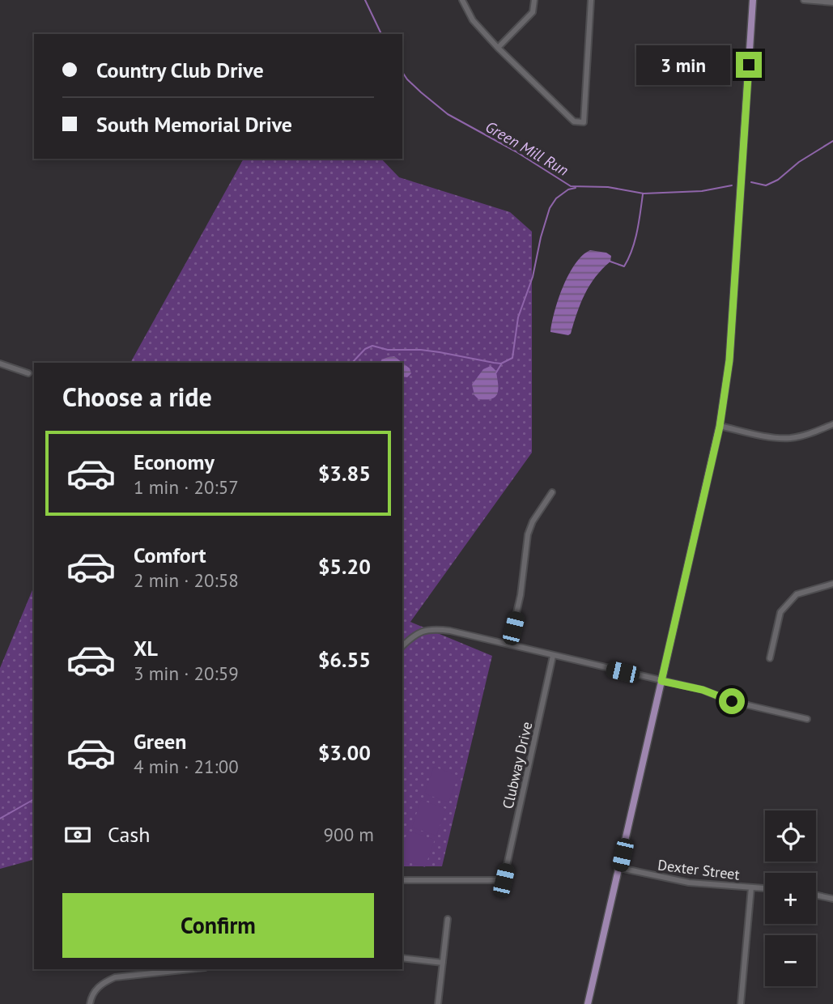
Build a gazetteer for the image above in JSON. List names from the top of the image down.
{
  "streets": {
    "street": ["Clubway Drive", "Dexter Street"]
  },
  "water": ["Green Mill Run"],
  "page": {
    "banner": ["Country Club Drive", "South Memorial Drive"],
    "bubble": "3 min",
    "heading": "Choose a ride",
    "list": [
      {
        "name": "Economy",
        "note": "1 min · 20:57",
        "value": "$3.85"
      },
      {
        "name": "Comfort",
        "note": "2 min · 20:58",
        "value": "$5.20"
      },
      {
        "name": "XL",
        "note": "3 min · 20:59",
        "value": "$6.55"
      },
      {
        "name": "Green",
        "note": "4 min · 21:00",
        "value": "$3.00"
      }
    ],
    "pay": ["Cash", "900 m"],
    "map_buttons": ["+", "−"],
    "buttons": "Confirm"
  }
}
